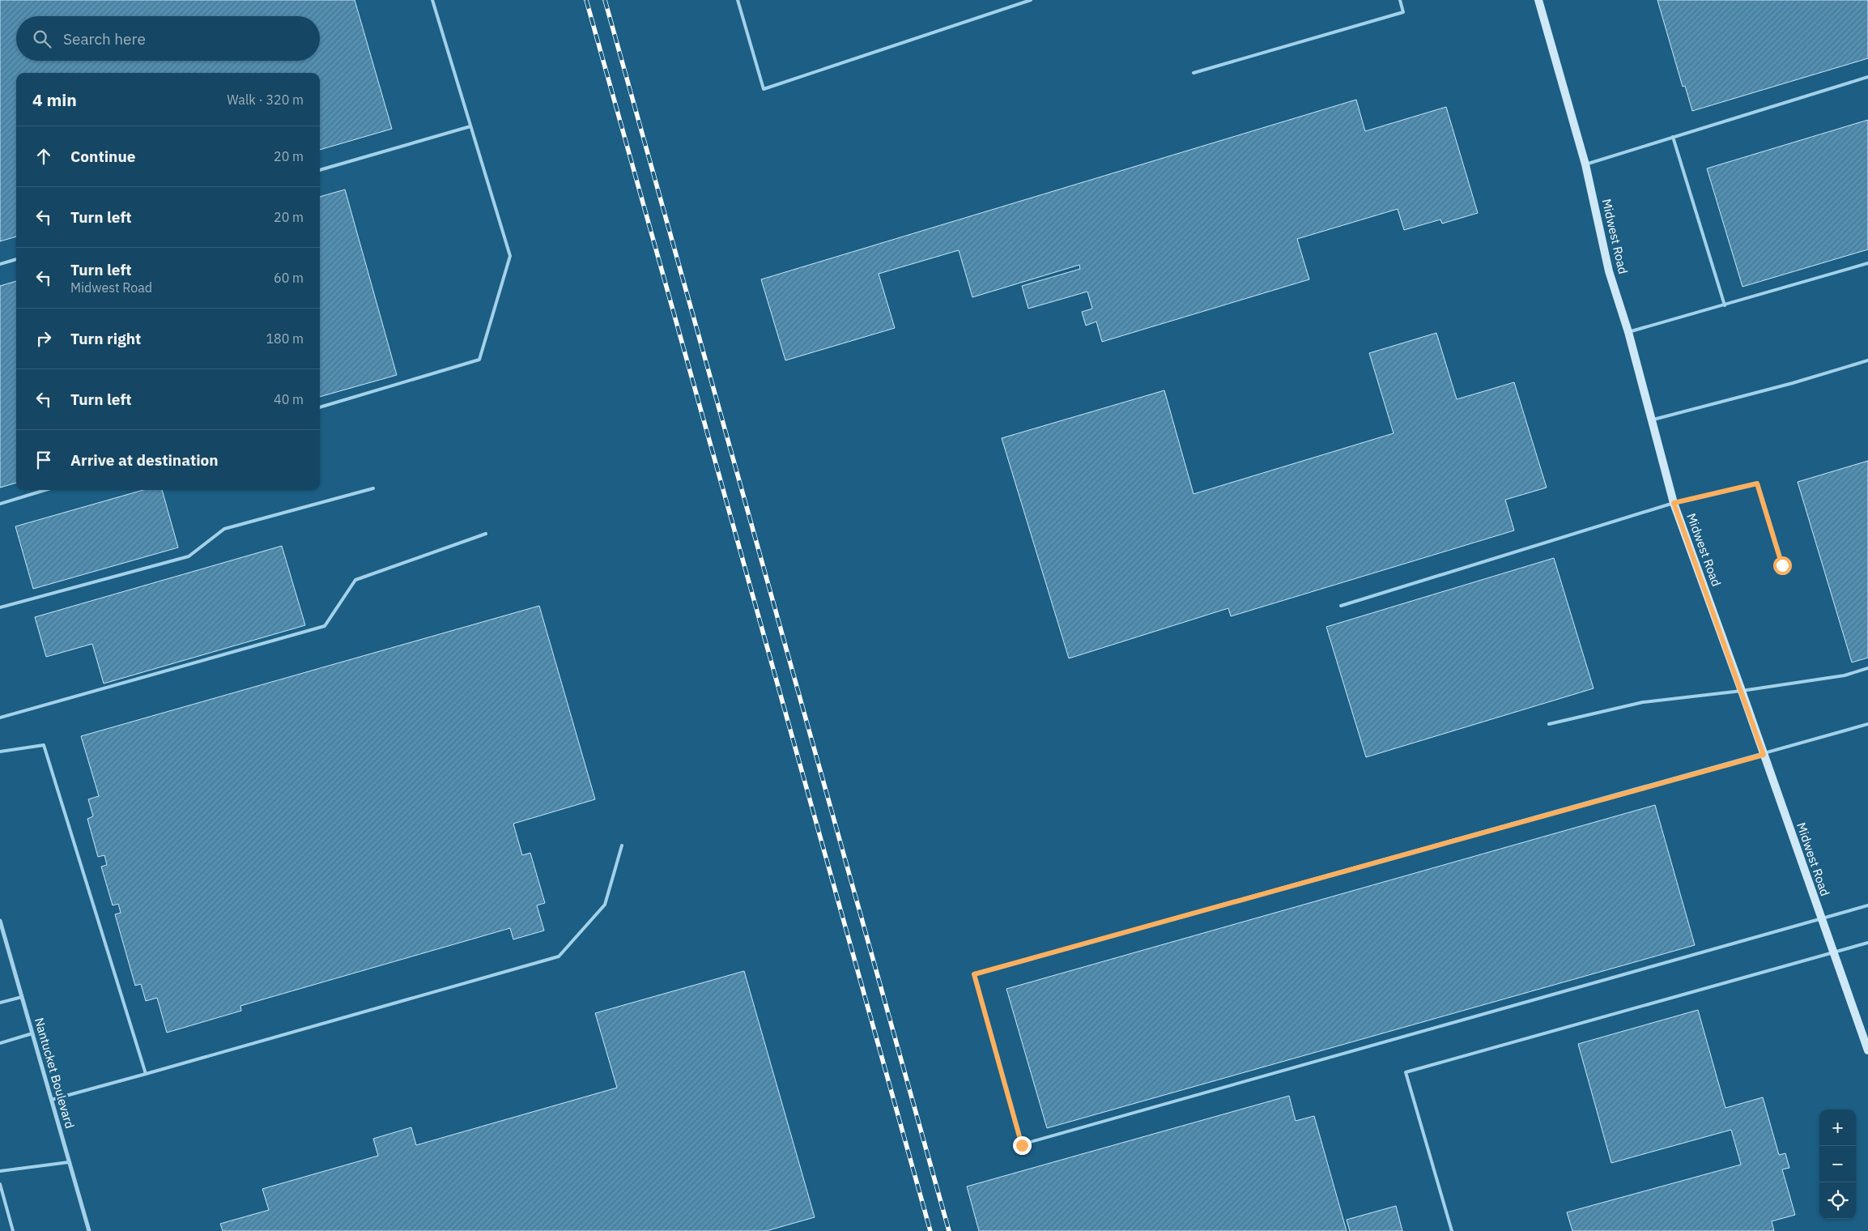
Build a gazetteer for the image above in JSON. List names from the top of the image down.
{
  "streets": {
    "street": ["Midwest Road", "Nantucket Boulevard"]
  },
  "page": {
    "search": "Search here",
    "heading": ["4 min", "Walk · 320 m"],
    "list": [
      ["Continue", "20 m"],
      ["Turn left", "20 m"],
      ["Turn left", "Midwest Road", "60 m"],
      ["Turn right", "180 m"],
      ["Turn left", "40 m"],
      "Arrive at destination"
    ],
    "map_buttons": ["+", "−"]
  }
}
